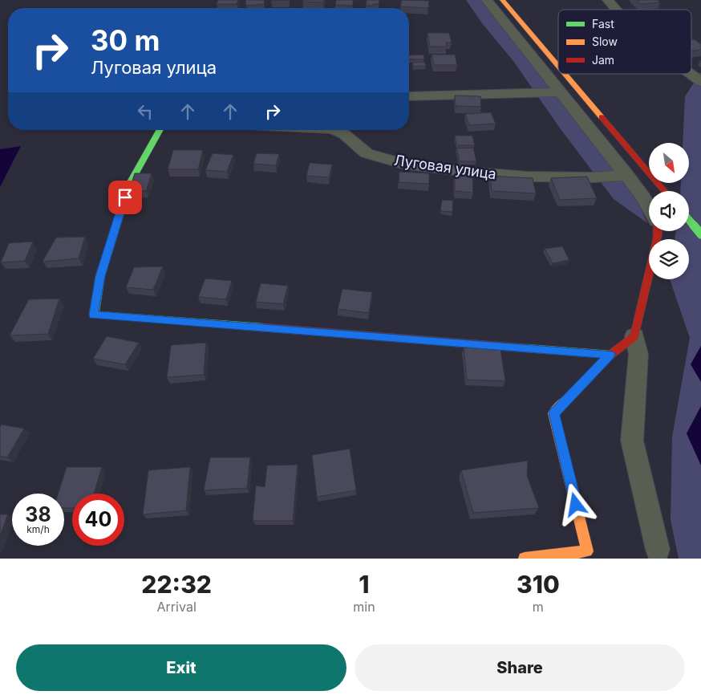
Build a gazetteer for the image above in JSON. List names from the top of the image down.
{
  "streets": {
    "street": ["Луговая улица"]
  },
  "legend": ["Fast", "Slow", "Jam"],
  "north": "bottom right",
  "page": {
    "turn": ["30 m", "Луговая улица"],
    "speed": "38 km/h",
    "limit": "40",
    "eta": [
      "22:32",
      "Arrival",
      "1",
      "min",
      "310",
      "m"
    ],
    "buttons": ["Exit", "Share"]
  }
}
